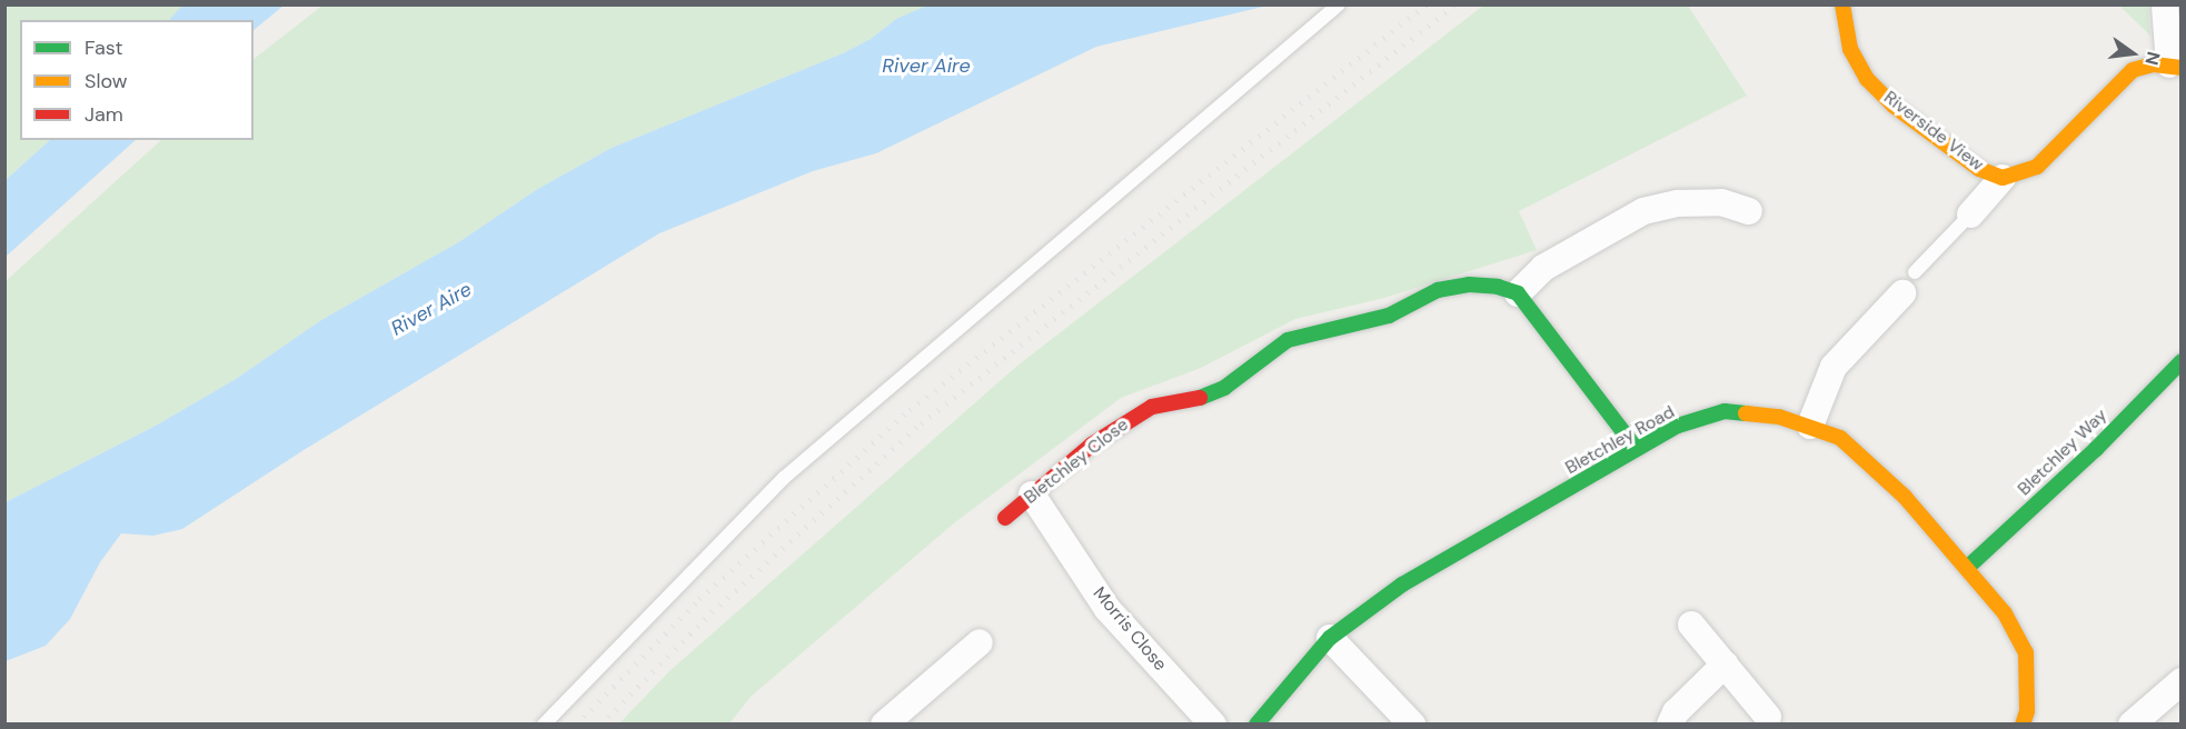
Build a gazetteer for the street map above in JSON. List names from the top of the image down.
{
  "streets": {
    "street": [
      "Riverside View",
      "Bletchley Road",
      "Bletchley Way",
      "Bletchley Close",
      "Morris Close"
    ]
  },
  "crossings": [
    ["Bletchley Road", "Bletchley Way"],
    ["Bletchley Close", "Morris Close"]
  ],
  "water": ["River Aire"],
  "legend": ["Fast", "Slow", "Jam"],
  "north": "right"
}
